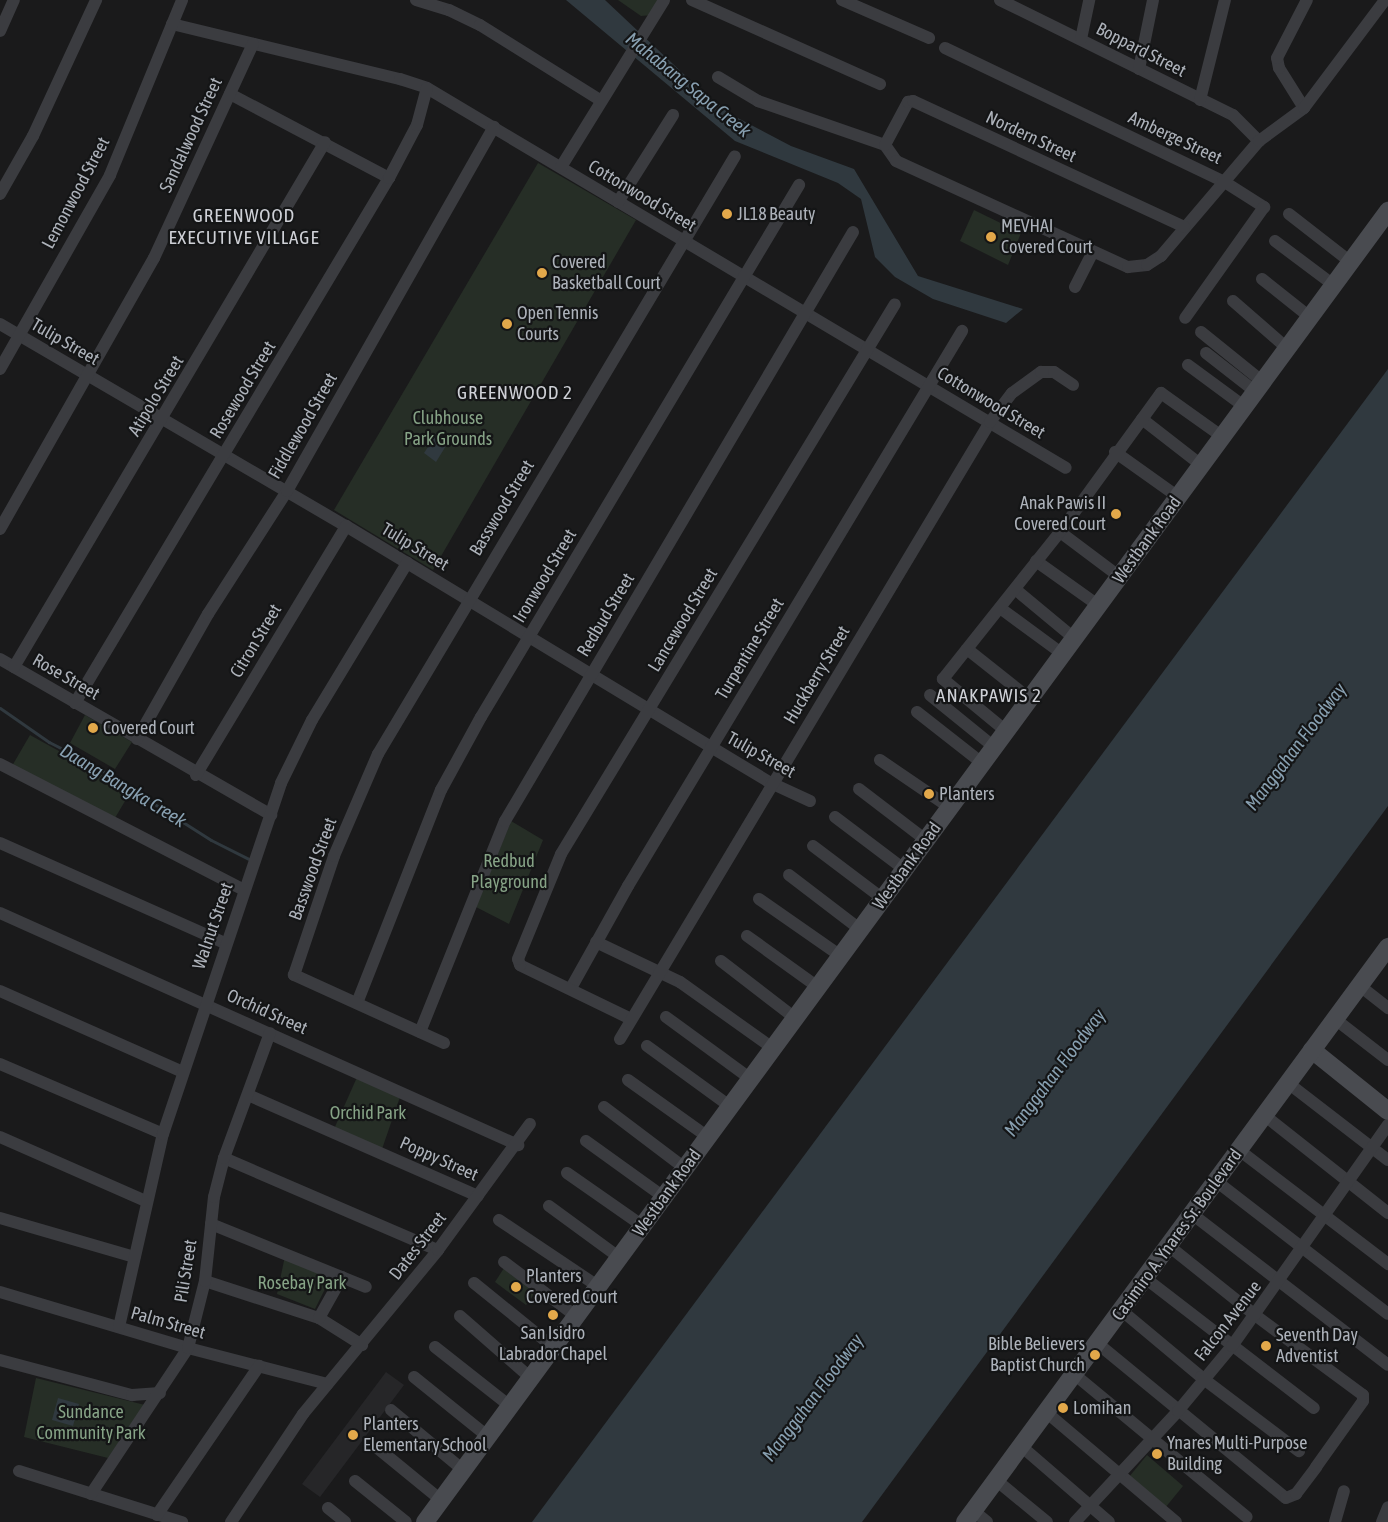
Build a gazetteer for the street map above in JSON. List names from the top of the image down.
{
  "streets": {
    "street": [
      "Boppard Street",
      "Sandalwood Street",
      "Nordern Street",
      "Amberge Street",
      "Lemonwood Street",
      "Cottonwood Street",
      "Tulip Street",
      "Rosewood Street",
      "Atipolo Street",
      "Fiddlewood Street",
      "Basswood Street",
      "Westbank Road",
      "Ironwood Street",
      "Redbud Street",
      "Lancewood Street",
      "Citron Street",
      "Turpentine Street",
      "Huckberry Street",
      "Rose Street",
      "Walnut Street",
      "Orchid Street",
      "Poppy Street",
      "Casimiro A. Ynares Sr. Boulevard",
      "Dates Street",
      "Pili Street",
      "Falcon Avenue",
      "Palm Street"
    ]
  },
  "crossings": [
    ["Sandalwood Street", "Cottonwood Street"],
    ["Sandalwood Street", "Tulip Street"],
    ["Lemonwood Street", "Cottonwood Street"],
    ["Lemonwood Street", "Tulip Street"],
    ["Cottonwood Street", "Rosewood Street"],
    ["Cottonwood Street", "Fiddlewood Street"],
    ["Cottonwood Street", "Basswood Street"],
    ["Cottonwood Street", "Ironwood Street"],
    ["Cottonwood Street", "Redbud Street"],
    ["Cottonwood Street", "Lancewood Street"],
    ["Cottonwood Street", "Turpentine Street"],
    ["Cottonwood Street", "Huckberry Street"],
    ["Tulip Street", "Rosewood Street"],
    ["Tulip Street", "Atipolo Street"],
    ["Tulip Street", "Fiddlewood Street"],
    ["Tulip Street", "Basswood Street"],
    ["Tulip Street", "Ironwood Street"],
    ["Tulip Street", "Redbud Street"],
    ["Tulip Street", "Lancewood Street"],
    ["Tulip Street", "Citron Street"],
    ["Tulip Street", "Turpentine Street"],
    ["Tulip Street", "Huckberry Street"],
    ["Tulip Street", "Walnut Street"],
    ["Rosewood Street", "Rose Street"],
    ["Atipolo Street", "Rose Street"],
    ["Fiddlewood Street", "Rose Street"],
    ["Basswood Street", "Ironwood Street"],
    ["Lancewood Street", "Turpentine Street"],
    ["Citron Street", "Rose Street"],
    ["Rose Street", "Walnut Street"],
    ["Walnut Street", "Orchid Street"],
    ["Walnut Street", "Palm Street"],
    ["Orchid Street", "Dates Street"],
    ["Orchid Street", "Pili Street"],
    ["Poppy Street", "Dates Street"],
    ["Poppy Street", "Pili Street"],
    ["Dates Street", "Palm Street"],
    ["Pili Street", "Palm Street"]
  ],
  "districts": ["GREENWOOD EXECUTIVE VILLAGE", "GREENWOOD 2", "ANAKPAWIS 2"],
  "water": ["Mahabang Sapa Creek", "Manggahan Floodway", "Daang Bangka Creek"],
  "parks": [
    "Clubhouse Park Grounds",
    "Redbud Playground",
    "Orchid Park",
    "Rosebay Park",
    "Sundance Community Park"
  ],
  "places": [
    "JL18 Beauty",
    "MEVHAI Covered Court",
    "Covered Basketball Court",
    "Open Tennis Courts",
    "Anak Pawis II Covered Court",
    "Covered Court",
    "Planters",
    "Planters Covered Court",
    "San Isidro Labrador Chapel",
    "Seventh Day Adventist",
    "Bible Believers Baptist Church",
    "Lomihan",
    "Planters Elementary School",
    "Ynares Multi-Purpose Building"
  ]
}
